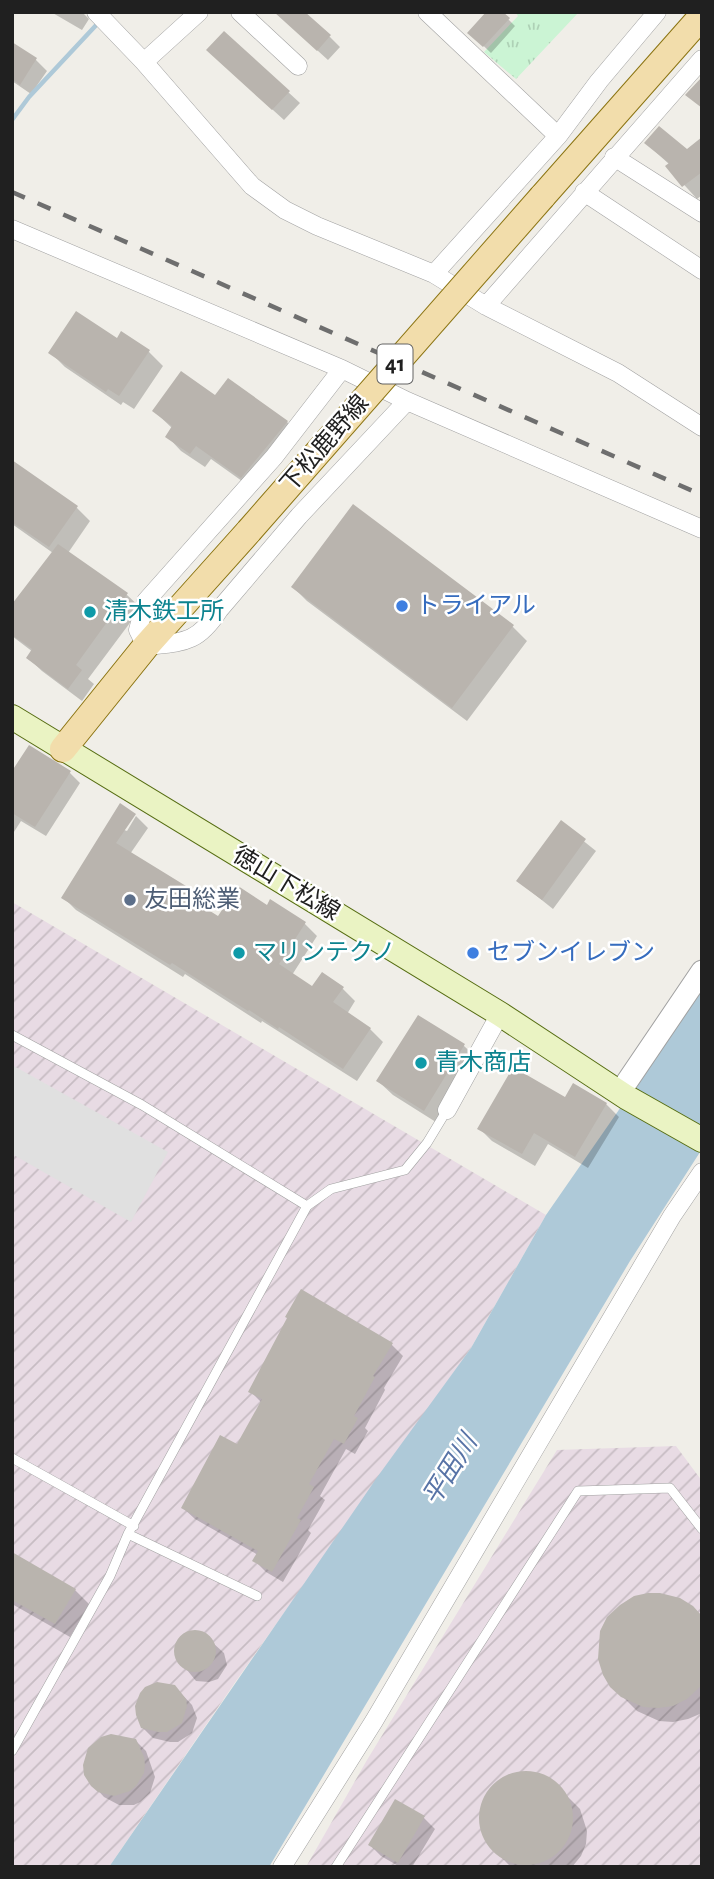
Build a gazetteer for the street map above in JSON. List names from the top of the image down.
{
  "streets": {
    "main road": ["41", "下松鹿野線", "徳山下松線"]
  },
  "crossings": [
    ["下松鹿野線", "徳山下松線"]
  ],
  "water": ["平田川"],
  "places": [
    "トライアル",
    "清木鉄工所",
    "友田総業",
    "マリンテクノ",
    "セブンイレブン",
    "青木商店"
  ]
}
